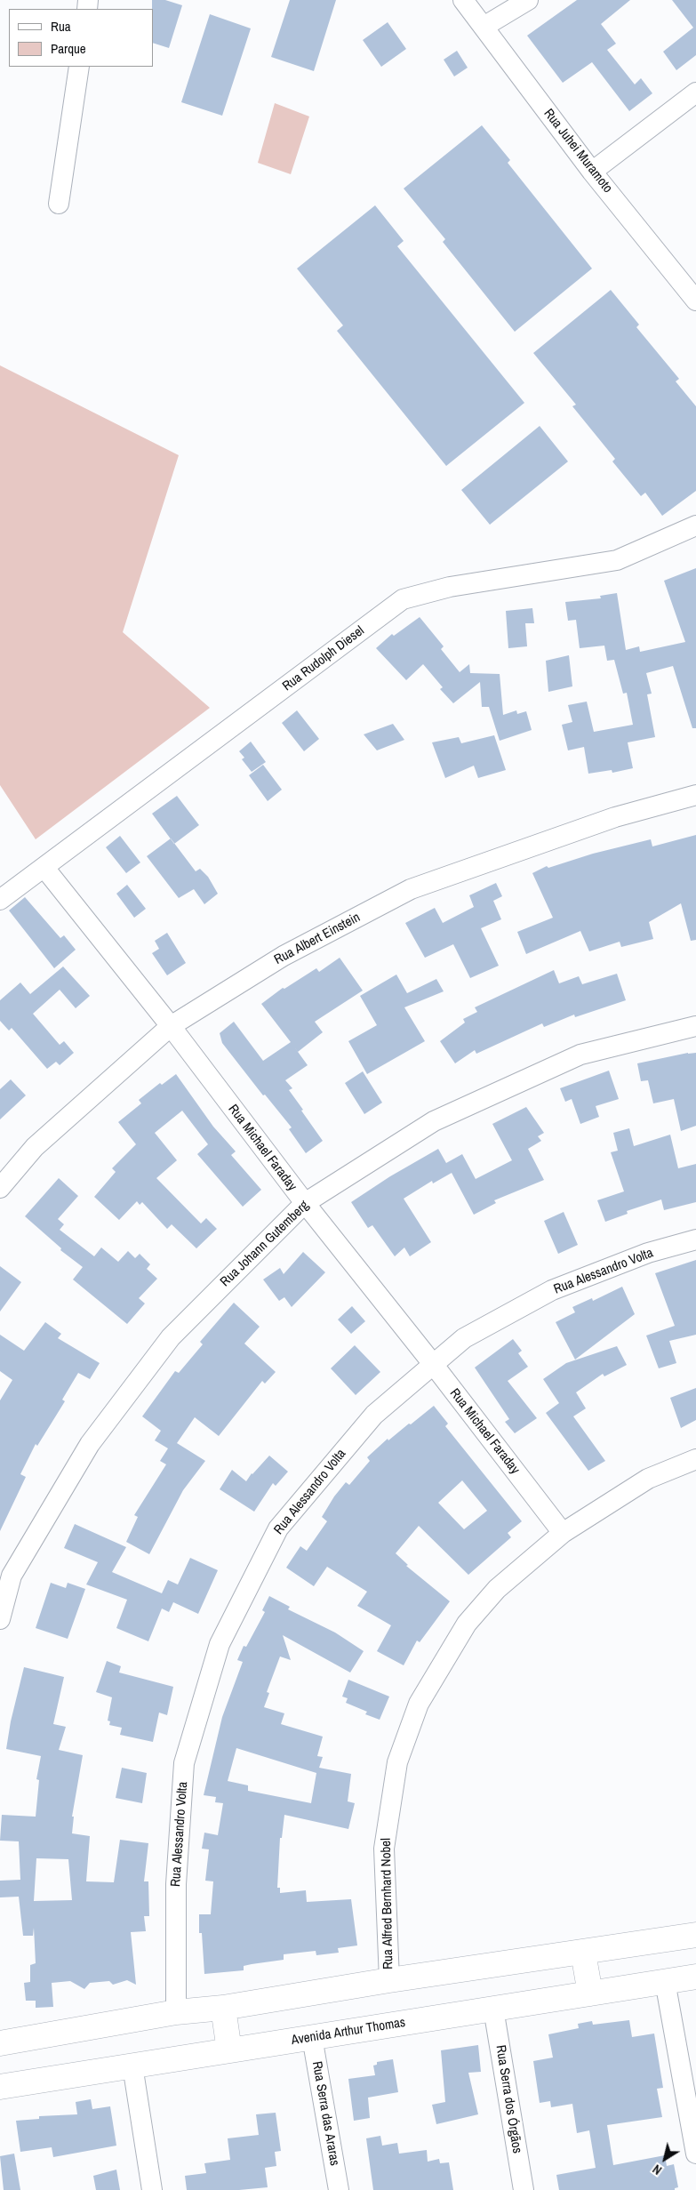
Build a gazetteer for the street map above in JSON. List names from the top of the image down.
{
  "streets": {
    "main road": ["Avenida Arthur Thomas"],
    "street": [
      "Rua Juhei Muramoto",
      "Rua Rudolph Diesel",
      "Rua Albert Einstein",
      "Rua Michael Faraday",
      "Rua Johann Gutemberg",
      "Rua Alessandro Volta",
      "Rua Alfred Bernhard Nobel",
      "Rua Serra dos Órgãos",
      "Rua Serra das Araras"
    ]
  },
  "crossings": [
    ["Rua Rudolph Diesel", "Rua Michael Faraday"],
    ["Rua Albert Einstein", "Rua Michael Faraday"],
    ["Rua Michael Faraday", "Rua Johann Gutemberg"],
    ["Rua Michael Faraday", "Rua Alessandro Volta"],
    ["Rua Michael Faraday", "Rua Alfred Bernhard Nobel"],
    ["Avenida Arthur Thomas", "Rua Serra dos Órgãos"],
    ["Avenida Arthur Thomas", "Rua Serra das Araras"]
  ],
  "legend": ["Rua", "Parque"],
  "north": "bottom left"
}
